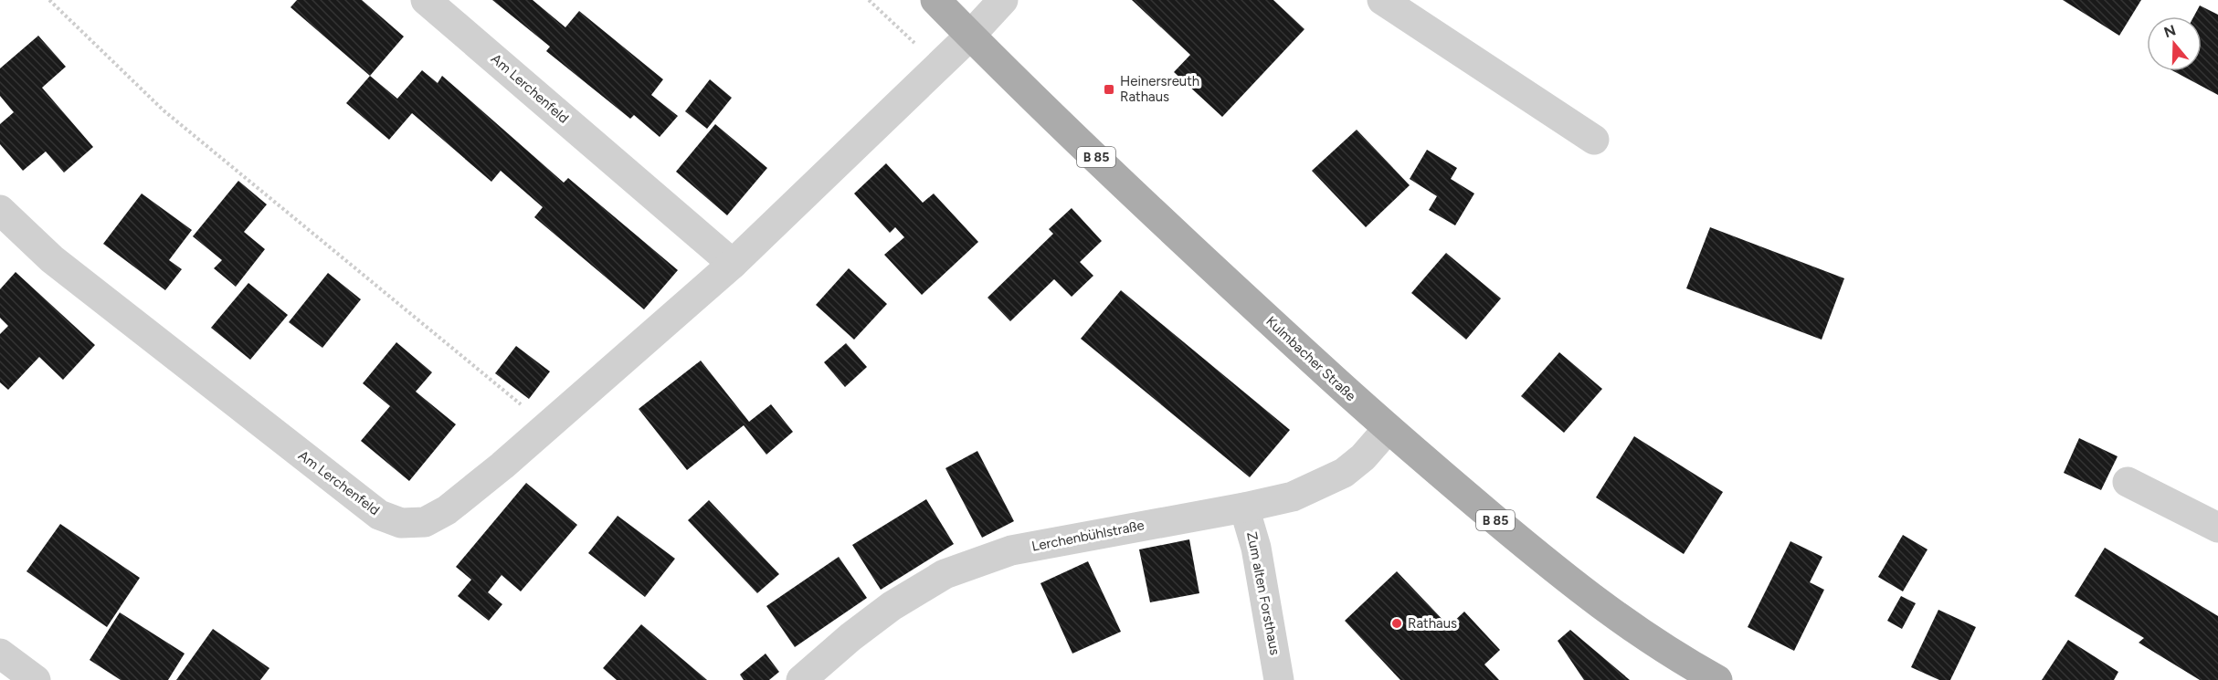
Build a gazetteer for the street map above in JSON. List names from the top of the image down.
{
  "streets": {
    "main road": ["B 85", "Kulmbacher Straße"],
    "street": ["Am Lerchenfeld", "Lerchenbühlstraße", "Zum alten Forsthaus"]
  },
  "crossings": [
    ["Am Lerchenfeld", "Kulmbacher Straße"],
    ["Kulmbacher Straße", "Lerchenbühlstraße"],
    ["Lerchenbühlstraße", "Zum alten Forsthaus"]
  ],
  "places": {
    "transit": ["Heinersreuth Rathaus"],
    "other": ["Rathaus"]
  },
  "north": "top"
}
